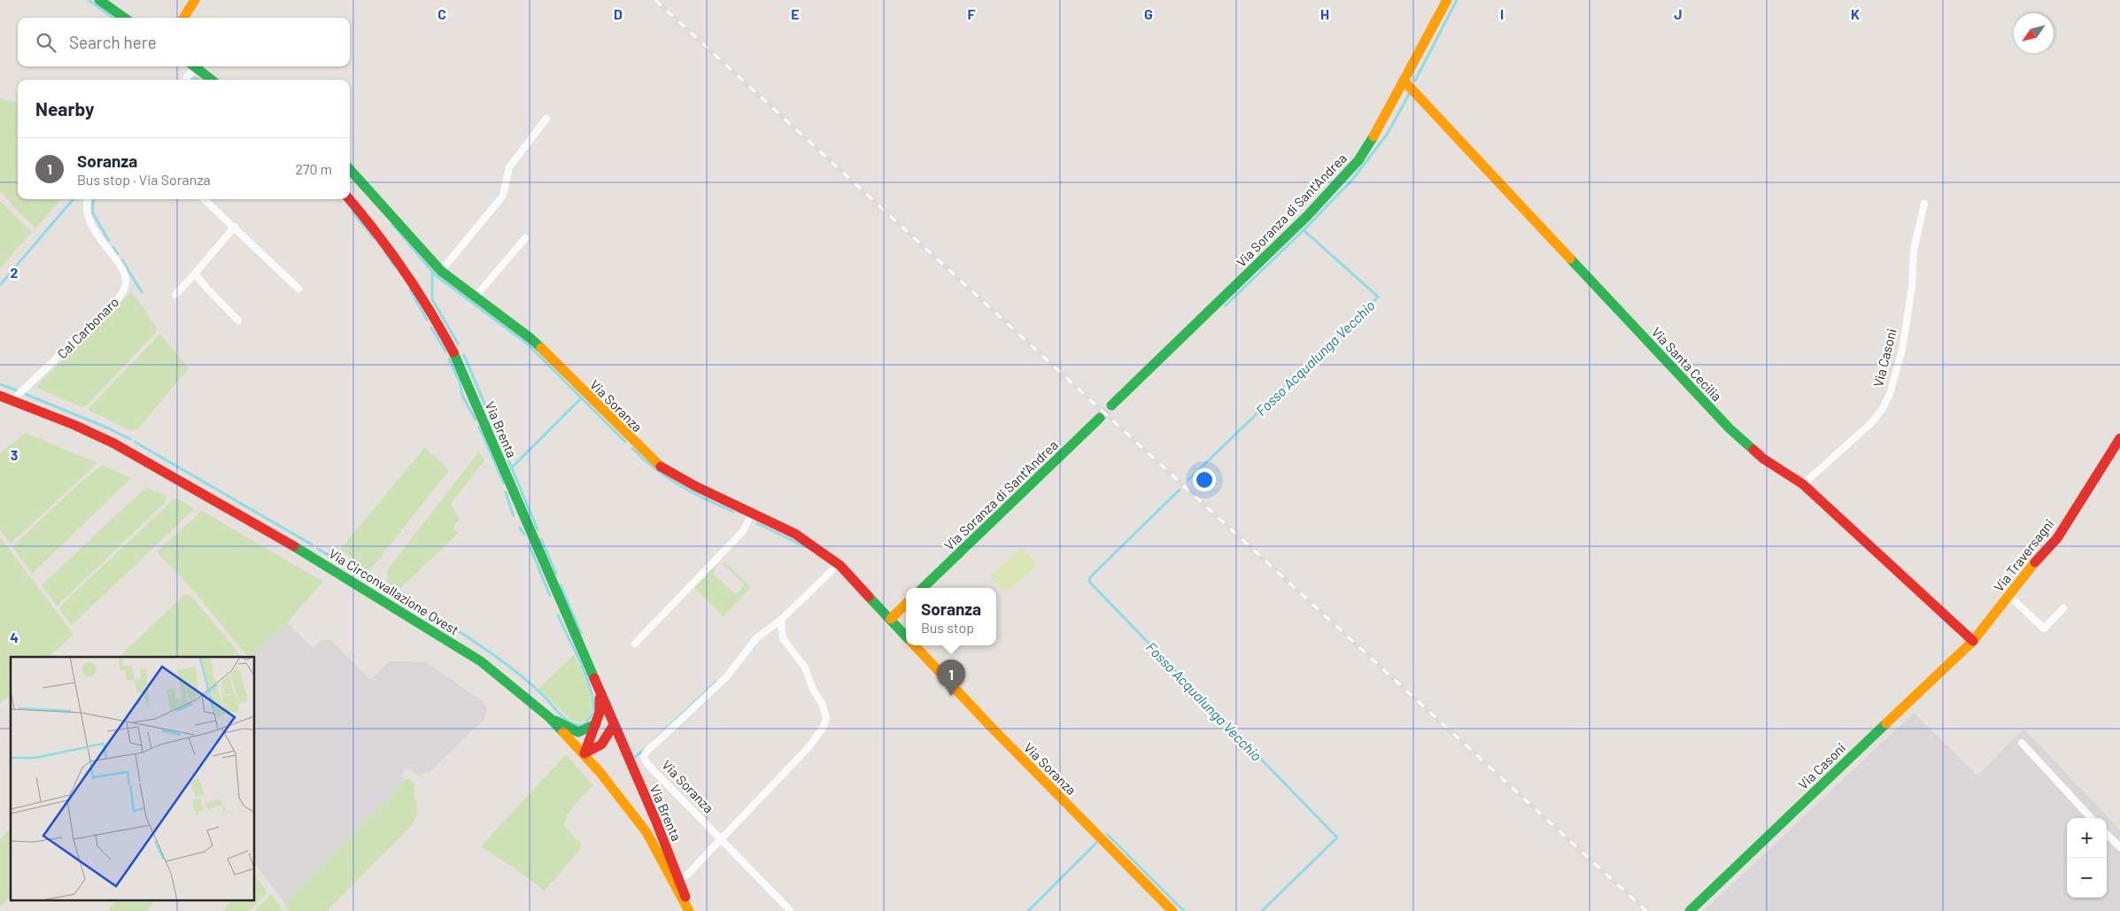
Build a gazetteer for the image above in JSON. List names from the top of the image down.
{
  "streets": {
    "main road": [
      "Via Soranza di Sant'Andrea",
      "Via Casoni",
      "Via Santa Cecilia",
      "Via Soranza",
      "Via Brenta",
      "Via Traversagni",
      "Via Circonvallazione Ovest"
    ],
    "street": ["Cal Carbonaro"]
  },
  "crossings": [
    ["Via Soranza di Sant'Andrea", "Via Santa Cecilia"],
    ["Cal Carbonaro", "Via Circonvallazione Ovest"],
    ["Via Casoni", "Via Santa Cecilia"],
    ["Via Casoni", "Via Traversagni"],
    ["Via Santa Cecilia", "Via Traversagni"],
    ["Via Brenta", "Via Circonvallazione Ovest"]
  ],
  "water": ["Fosso Acqualunga Vecchio"],
  "north": "bottom left",
  "page": {
    "search": "Search here",
    "heading": "Nearby",
    "list": [
      {
        "mark": "1",
        "name": "Soranza",
        "note": "Bus stop · Via Soranza",
        "value": "270 m"
      }
    ],
    "popup": ["Soranza", "Bus stop"],
    "pins": "1",
    "map_buttons": ["+", "−"]
  },
  "grid": {
    "columns": [
      "C",
      "D",
      "E",
      "F",
      "G",
      "H",
      "I",
      "J",
      "K"
    ],
    "rows": ["2", "3", "4"]
  }
}
